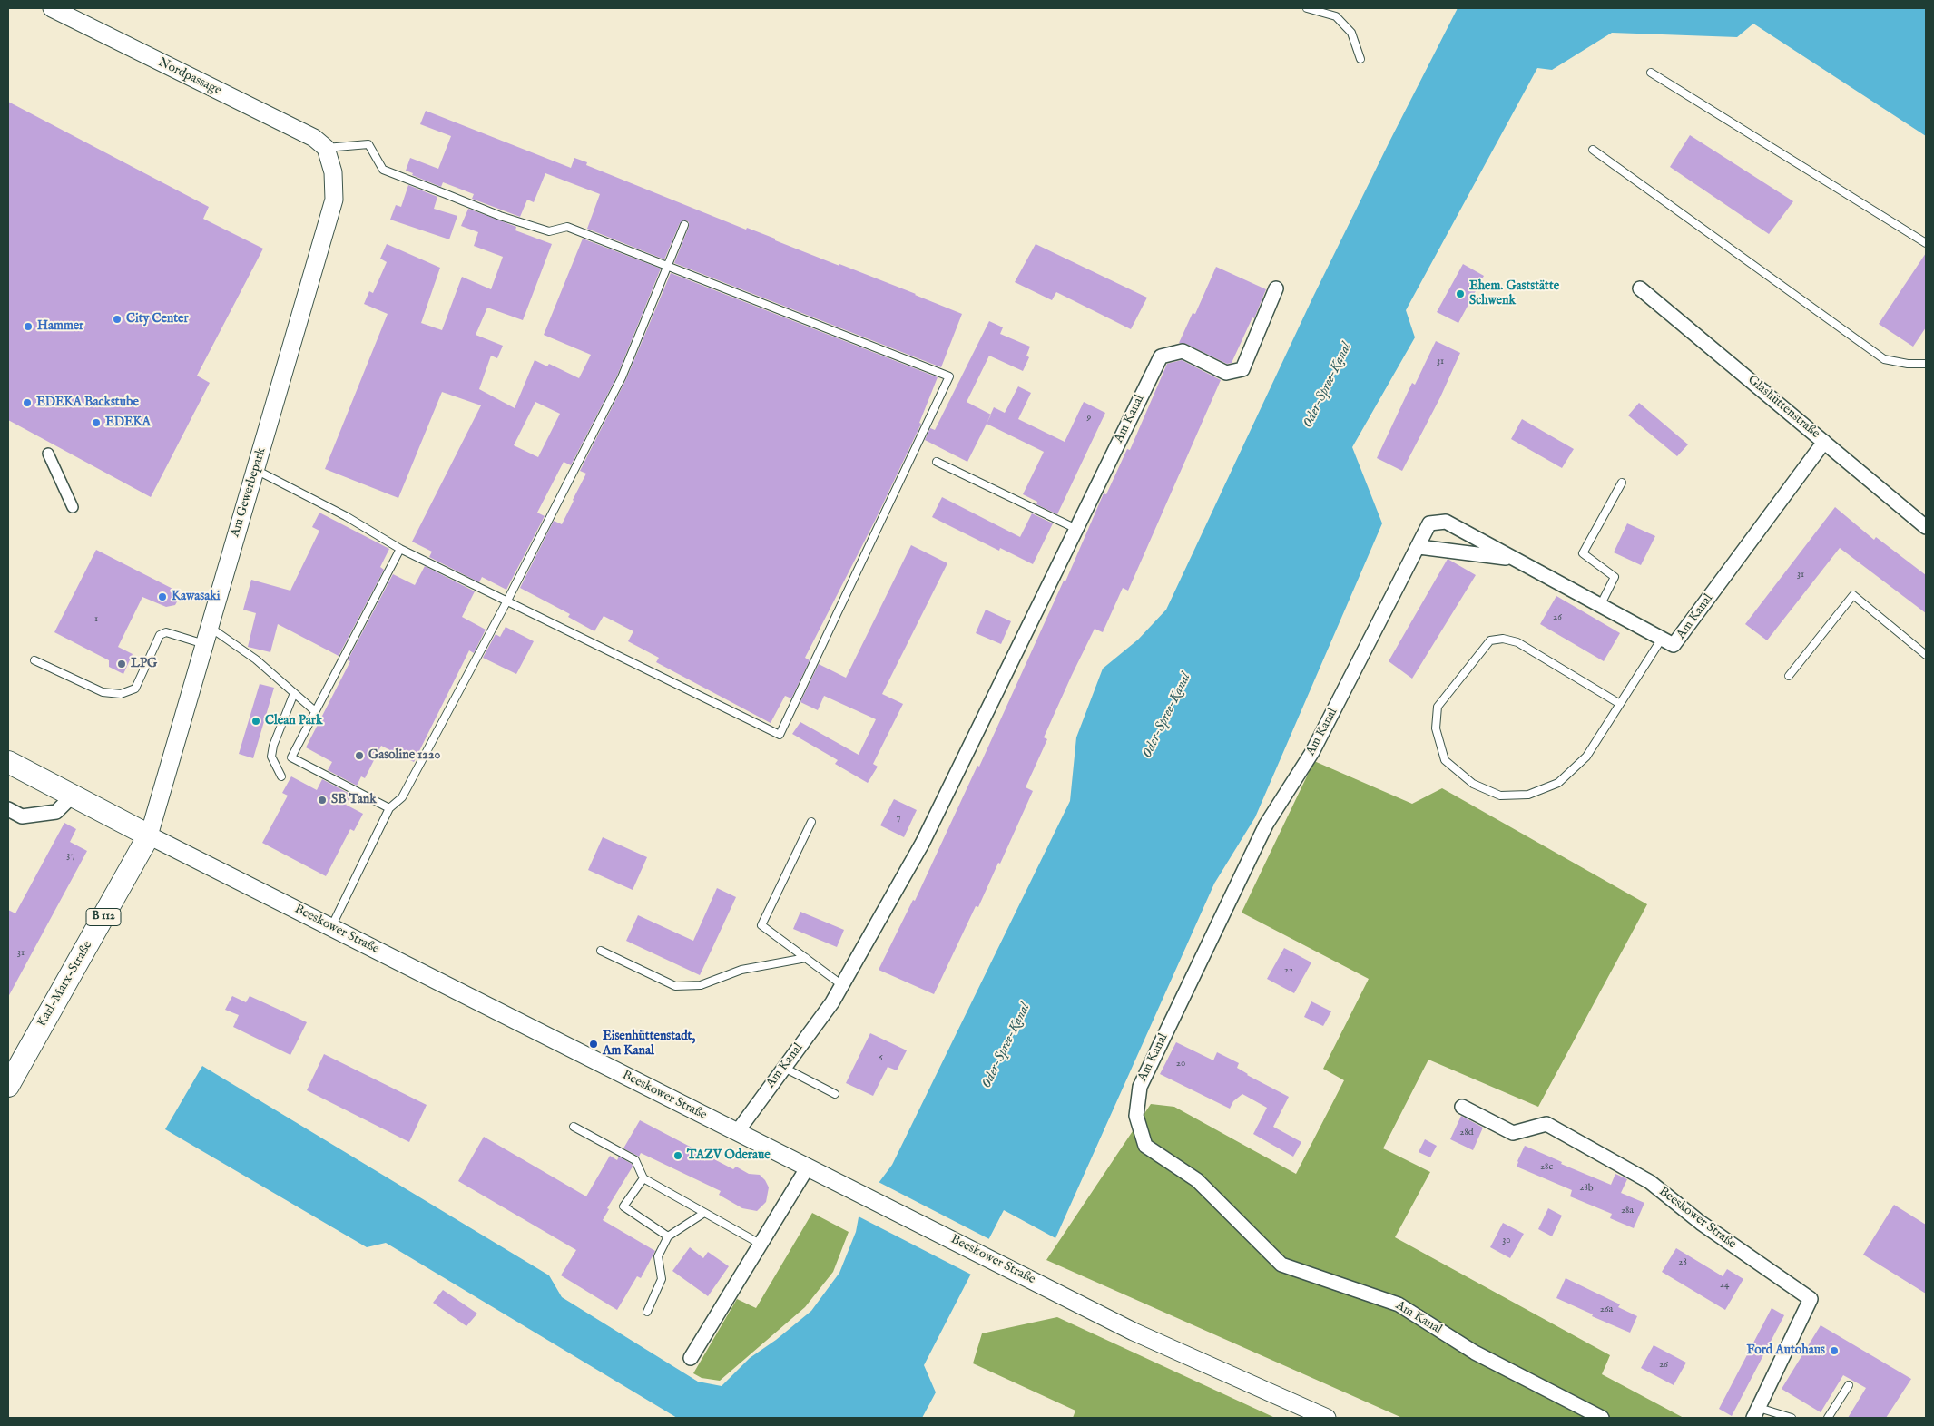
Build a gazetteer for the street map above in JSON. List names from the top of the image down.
{
  "streets": {
    "main road": ["B 112", "Beeskower Straße", "Karl-Marx-Straße"],
    "street": [
      "Nordpassage",
      "Glashüttenstraße",
      "Am Kanal",
      "Am Gewerbepark"
    ]
  },
  "crossings": [
    ["Nordpassage", "Am Gewerbepark"],
    ["Glashüttenstraße", "Am Kanal"],
    ["Am Kanal", "Beeskower Straße"],
    ["Am Gewerbepark", "Beeskower Straße"],
    ["Am Gewerbepark", "Karl-Marx-Straße"],
    ["Beeskower Straße", "Karl-Marx-Straße"]
  ],
  "water": ["Oder-Spree-Kanal"],
  "places": [
    "Ehem. Gaststätte Schwenk",
    "City Center",
    "Hammer",
    "EDEKA Backstube",
    "EDEKA",
    "Kawasaki",
    "LPG",
    "Clean Park",
    "Gasoline 1220",
    "SB Tank",
    "Eisenhüttenstadt, Am Kanal",
    "TAZV Oderaue",
    "Ford Autohaus"
  ],
  "house_numbers": [
    "31",
    "9",
    "31",
    "26",
    "1",
    "7",
    "37",
    "31",
    "22",
    "6",
    "20",
    "28d",
    "28c",
    "28b",
    "28a",
    "30",
    "28",
    "24",
    "26a",
    "26"
  ]
}
